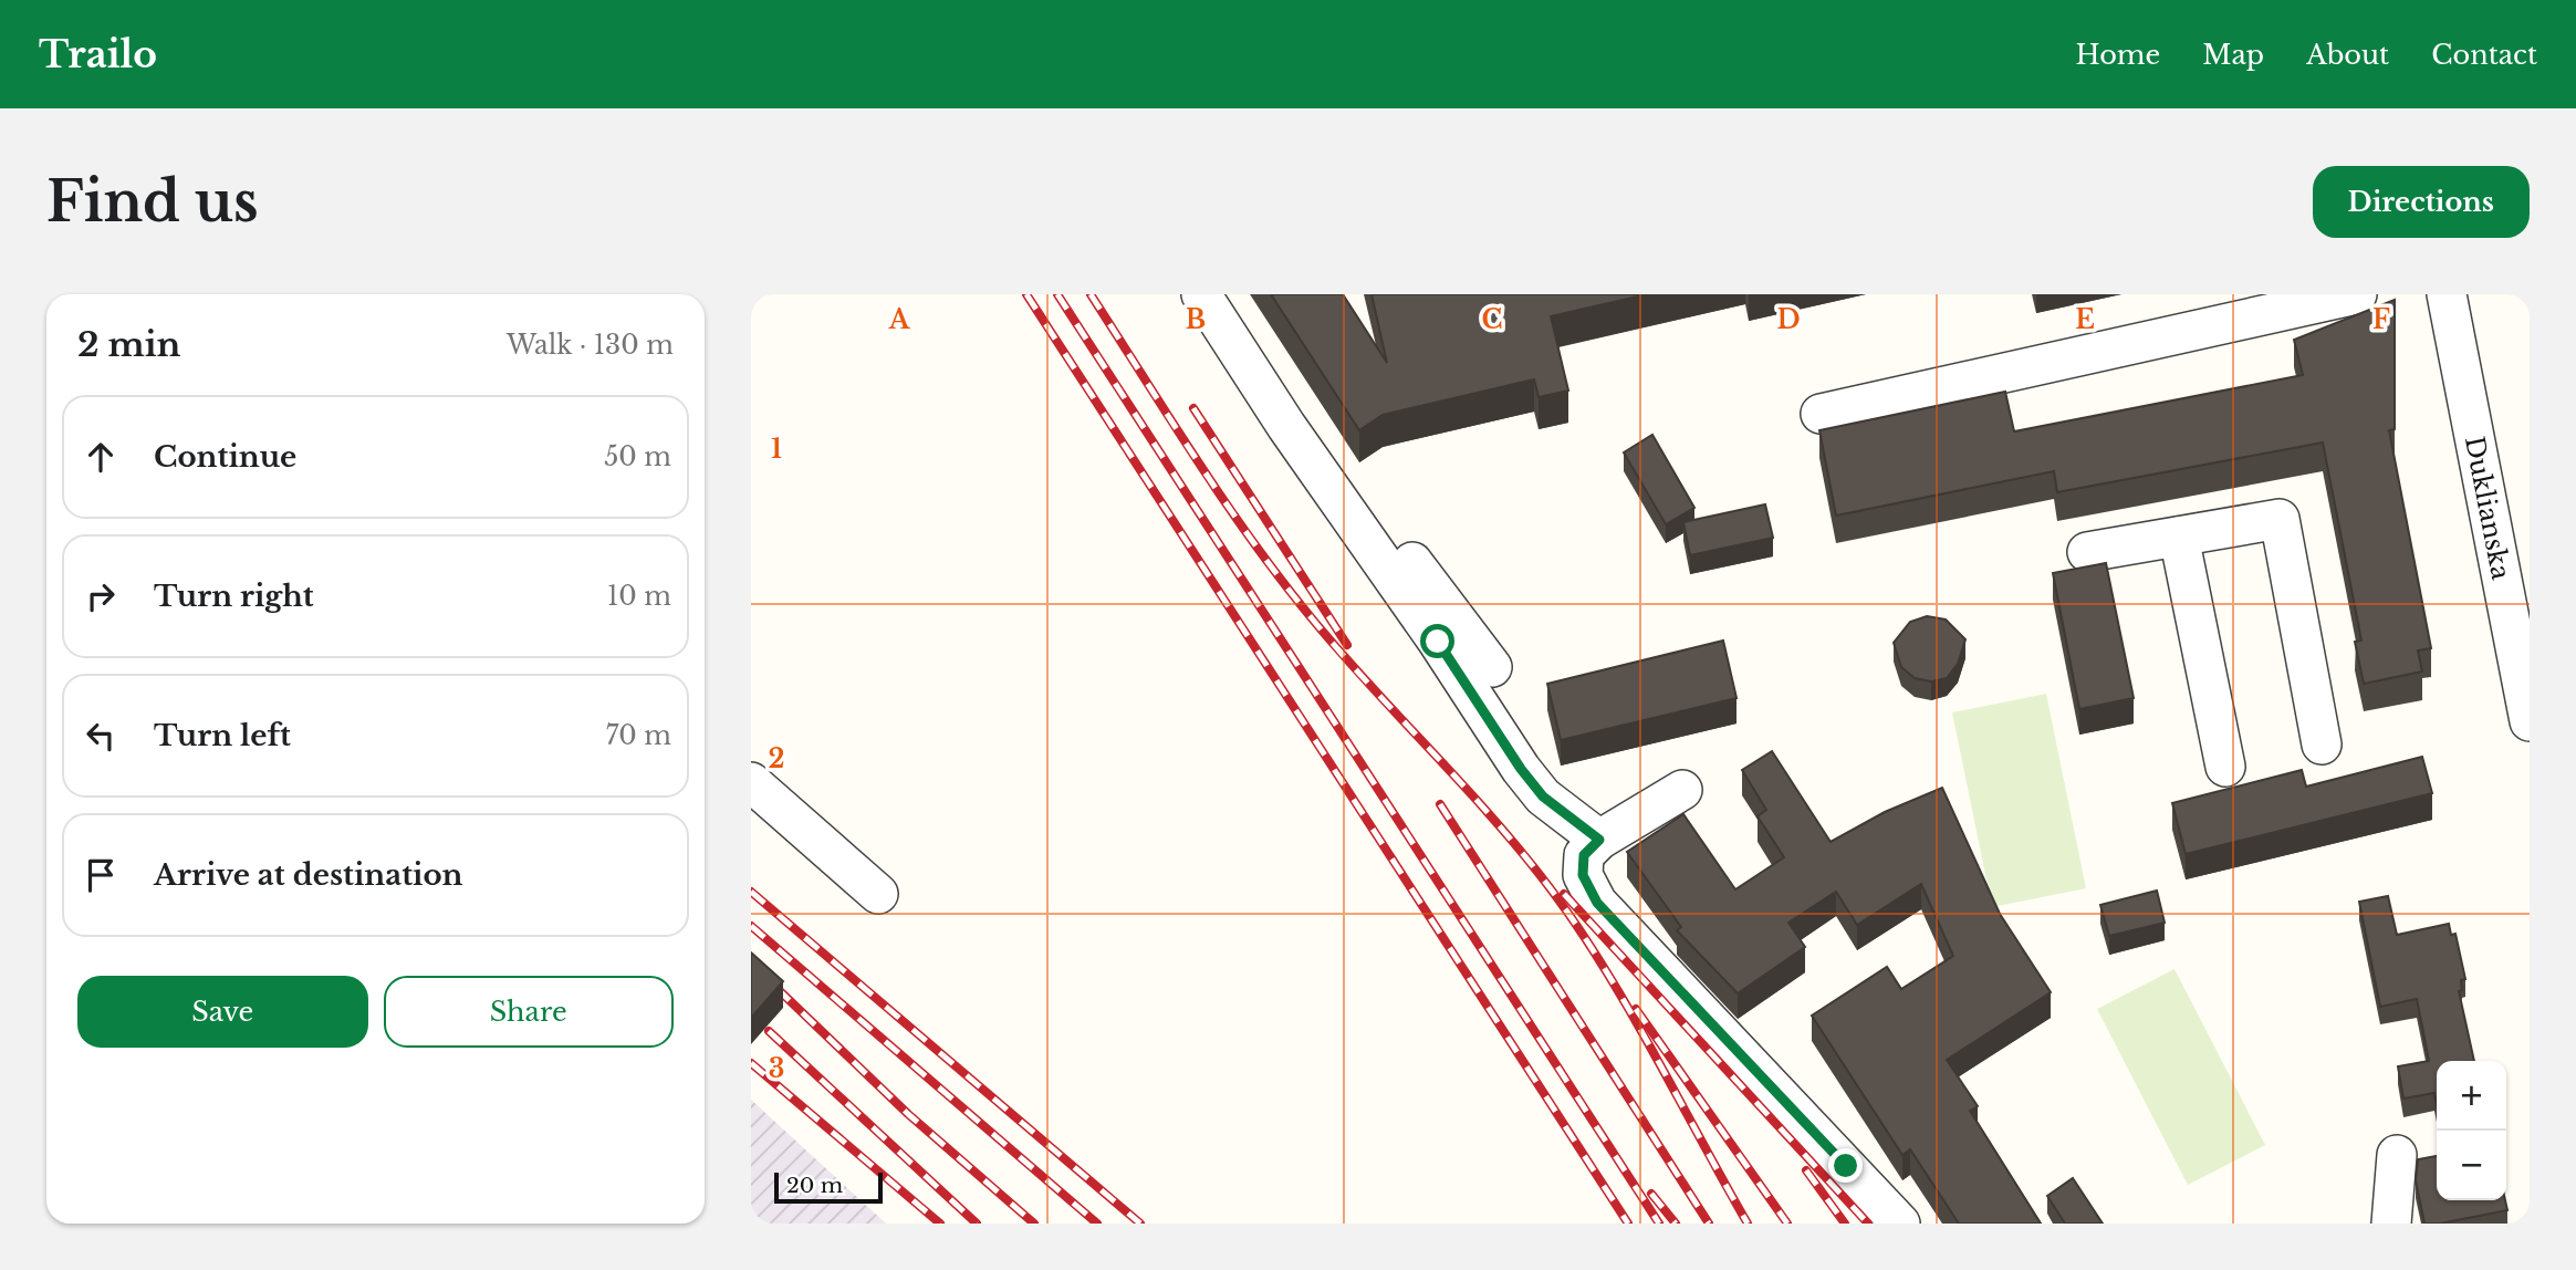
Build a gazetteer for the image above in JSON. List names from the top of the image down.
{
  "streets": {
    "street": ["Duklianska"]
  },
  "scale_bar": "20 m",
  "page": {
    "header": "Trailo",
    "nav": [
      "Home",
      "Map",
      "About",
      "Contact"
    ],
    "buttons": [
      "Directions",
      ["Save", "Share"]
    ],
    "title": "Find us",
    "heading": ["2 min", "Walk · 130 m"],
    "list": [
      ["Continue", "50 m"],
      ["Turn right", "10 m"],
      ["Turn left", "70 m"],
      "Arrive at destination"
    ],
    "map_buttons": ["+", "−"],
    "scale": "20 m"
  },
  "grid": {
    "columns": [
      "A",
      "B",
      "C",
      "D",
      "E",
      "F"
    ],
    "rows": ["1", "2", "3"]
  }
}
